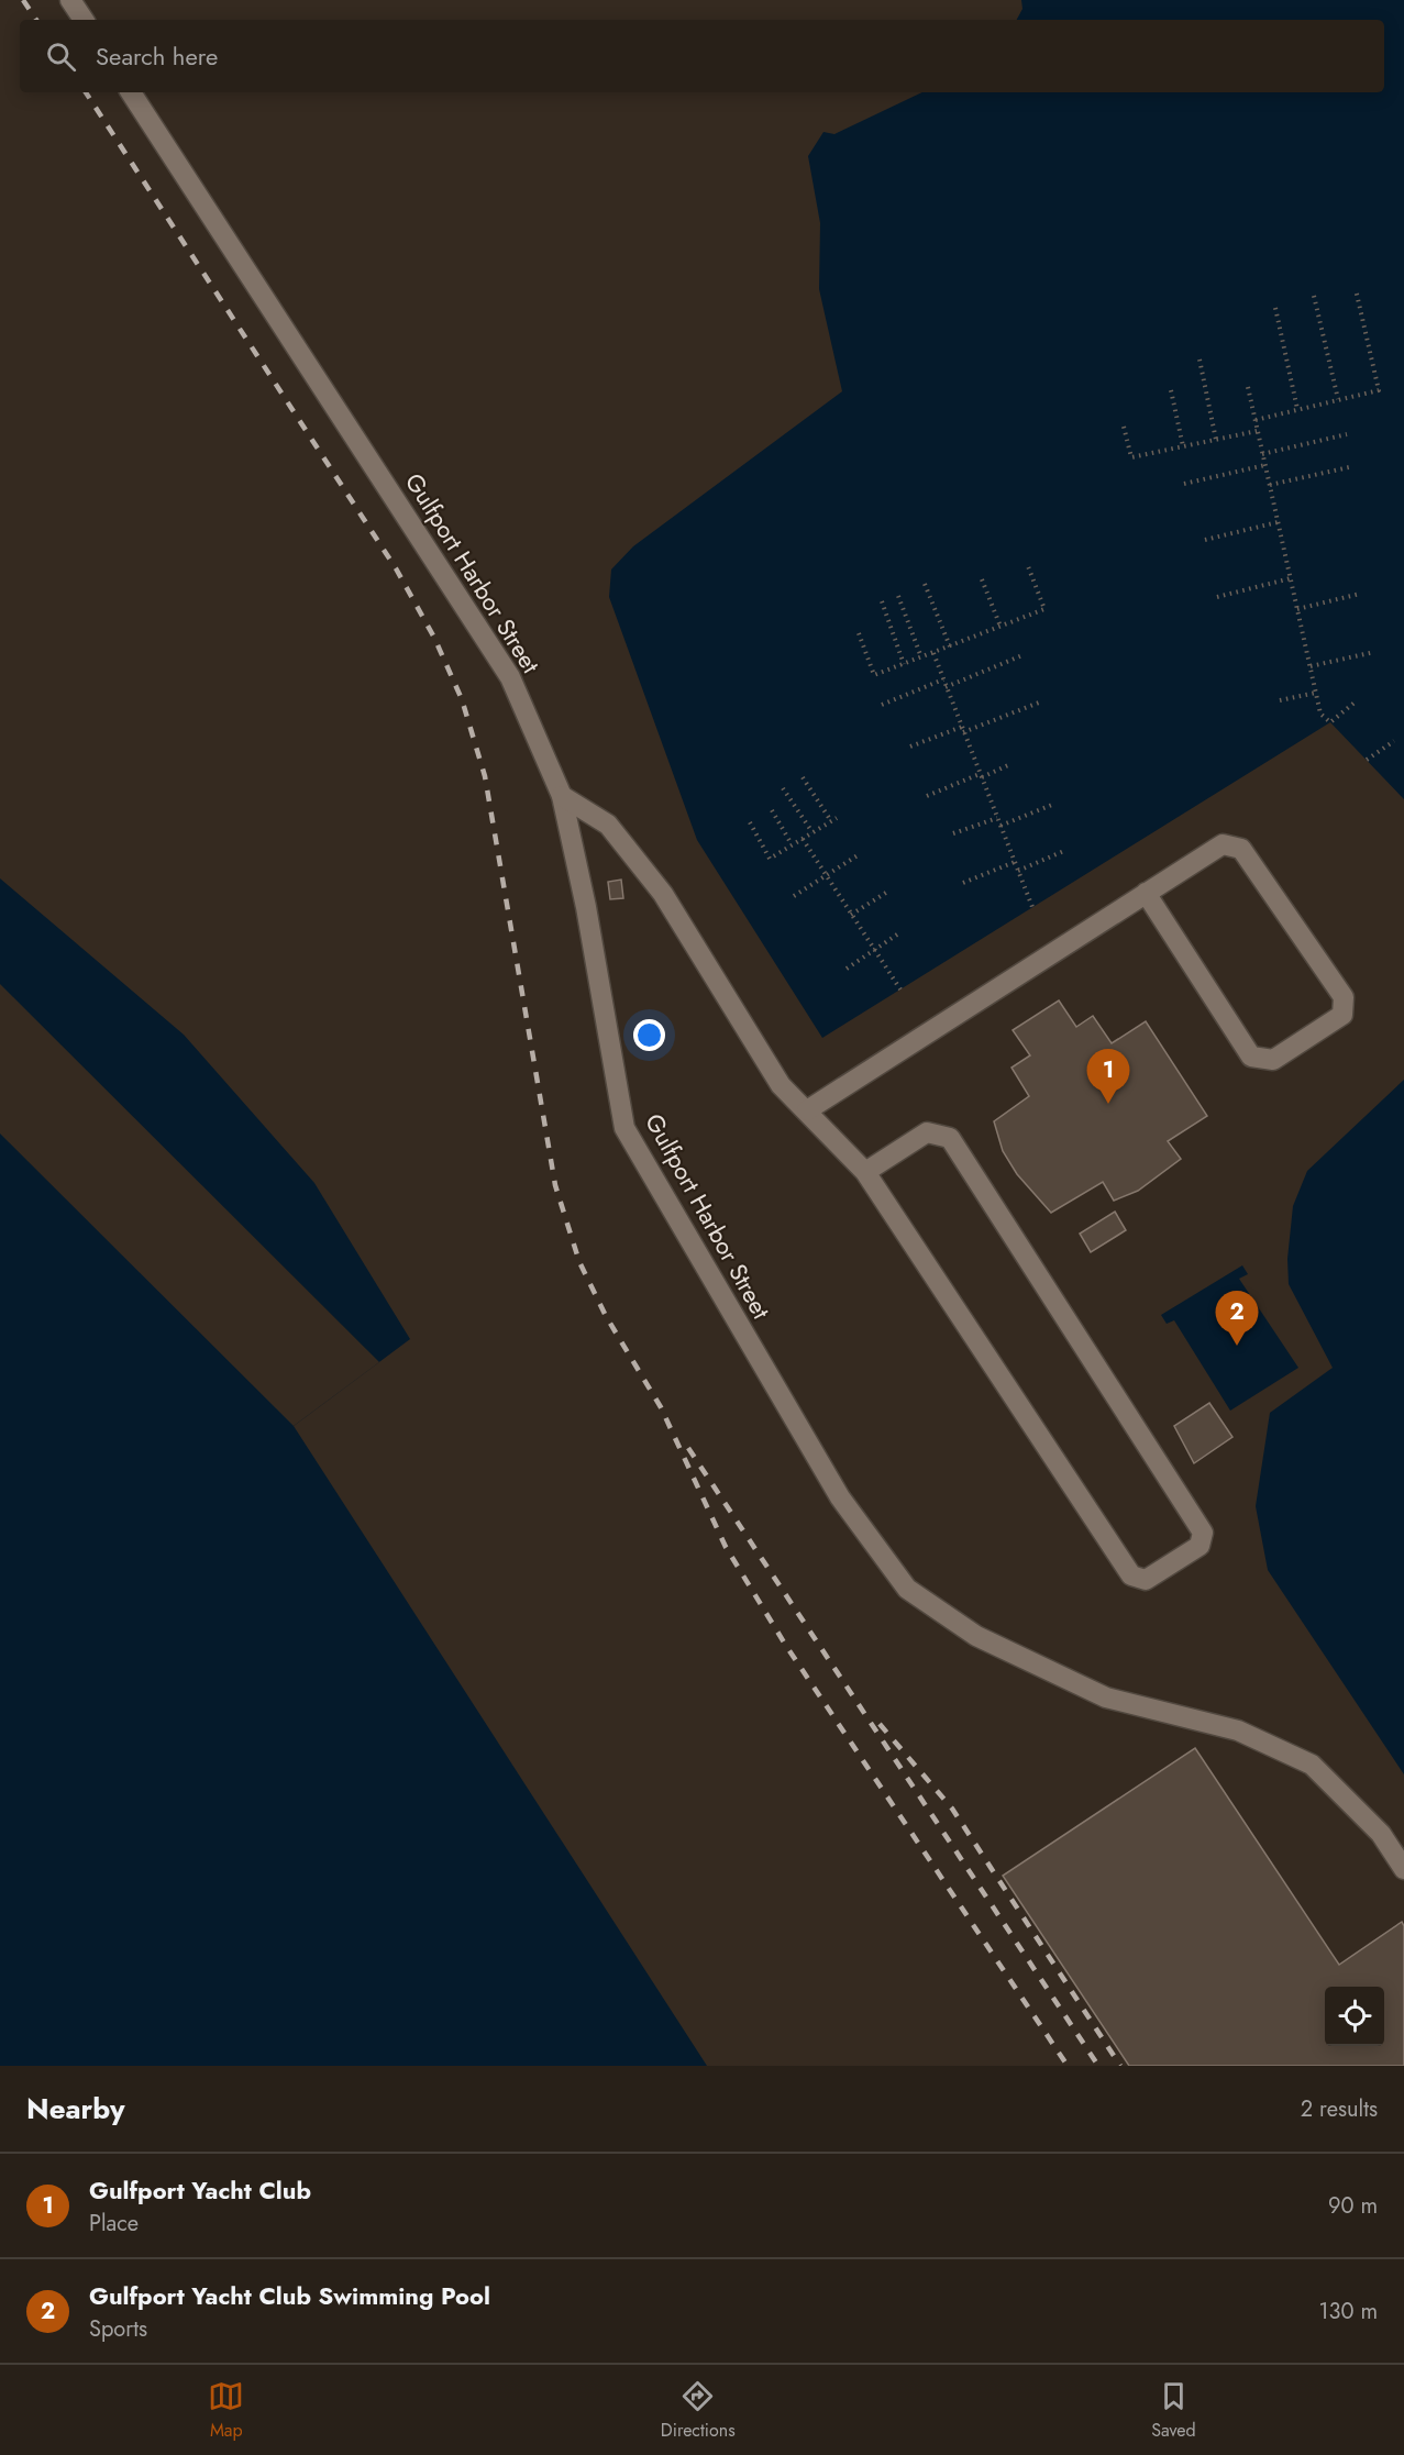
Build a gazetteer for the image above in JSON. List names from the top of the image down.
{
  "streets": {
    "street": ["Gulfport Harbor Street"]
  },
  "page": {
    "search": "Search here",
    "pins": ["1", "2"],
    "heading": ["Nearby", "2 results"],
    "list": [
      {
        "mark": "1",
        "name": "Gulfport Yacht Club",
        "note": "Place",
        "value": "90 m"
      },
      {
        "mark": "2",
        "name": "Gulfport Yacht Club Swimming Pool",
        "note": "Sports",
        "value": "130 m"
      }
    ],
    "nav": ["Map", "Directions", "Saved"]
  }
}
